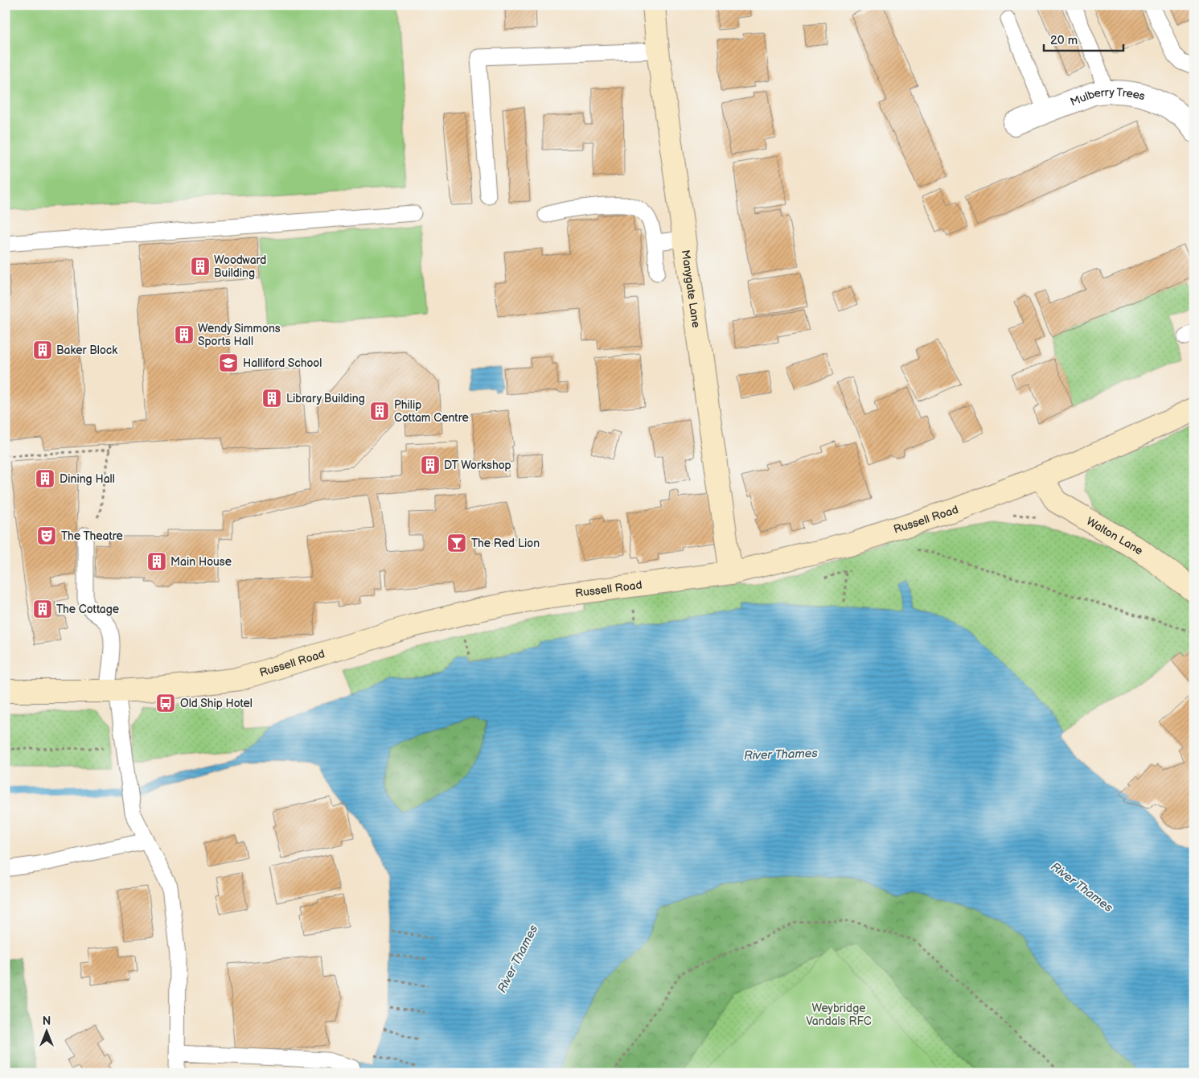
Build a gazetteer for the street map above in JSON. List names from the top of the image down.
{
  "streets": {
    "main road": ["Manygate Lane", "Russell Road", "Walton Lane"],
    "street": ["Mulberry Trees"]
  },
  "crossings": [
    ["Manygate Lane", "Russell Road"],
    ["Russell Road", "Walton Lane"]
  ],
  "water": ["River Thames"],
  "parks": ["Weybridge Vandals RFC"],
  "places": {
    "building": [
      "Woodward Building",
      "Wendy Simmons Sports Hall",
      "Baker Block",
      "Library Building",
      "Philip Cottam Centre",
      "DT Workshop",
      "Dining Hall",
      "Main House",
      "The Cottage"
    ],
    "school or university": ["Halliford School"],
    "theatre": ["The Theatre"],
    "bar": ["The Red Lion"],
    "bus stop": ["Old Ship Hotel"]
  },
  "scale_bar": "20 m",
  "north": "top"
}
